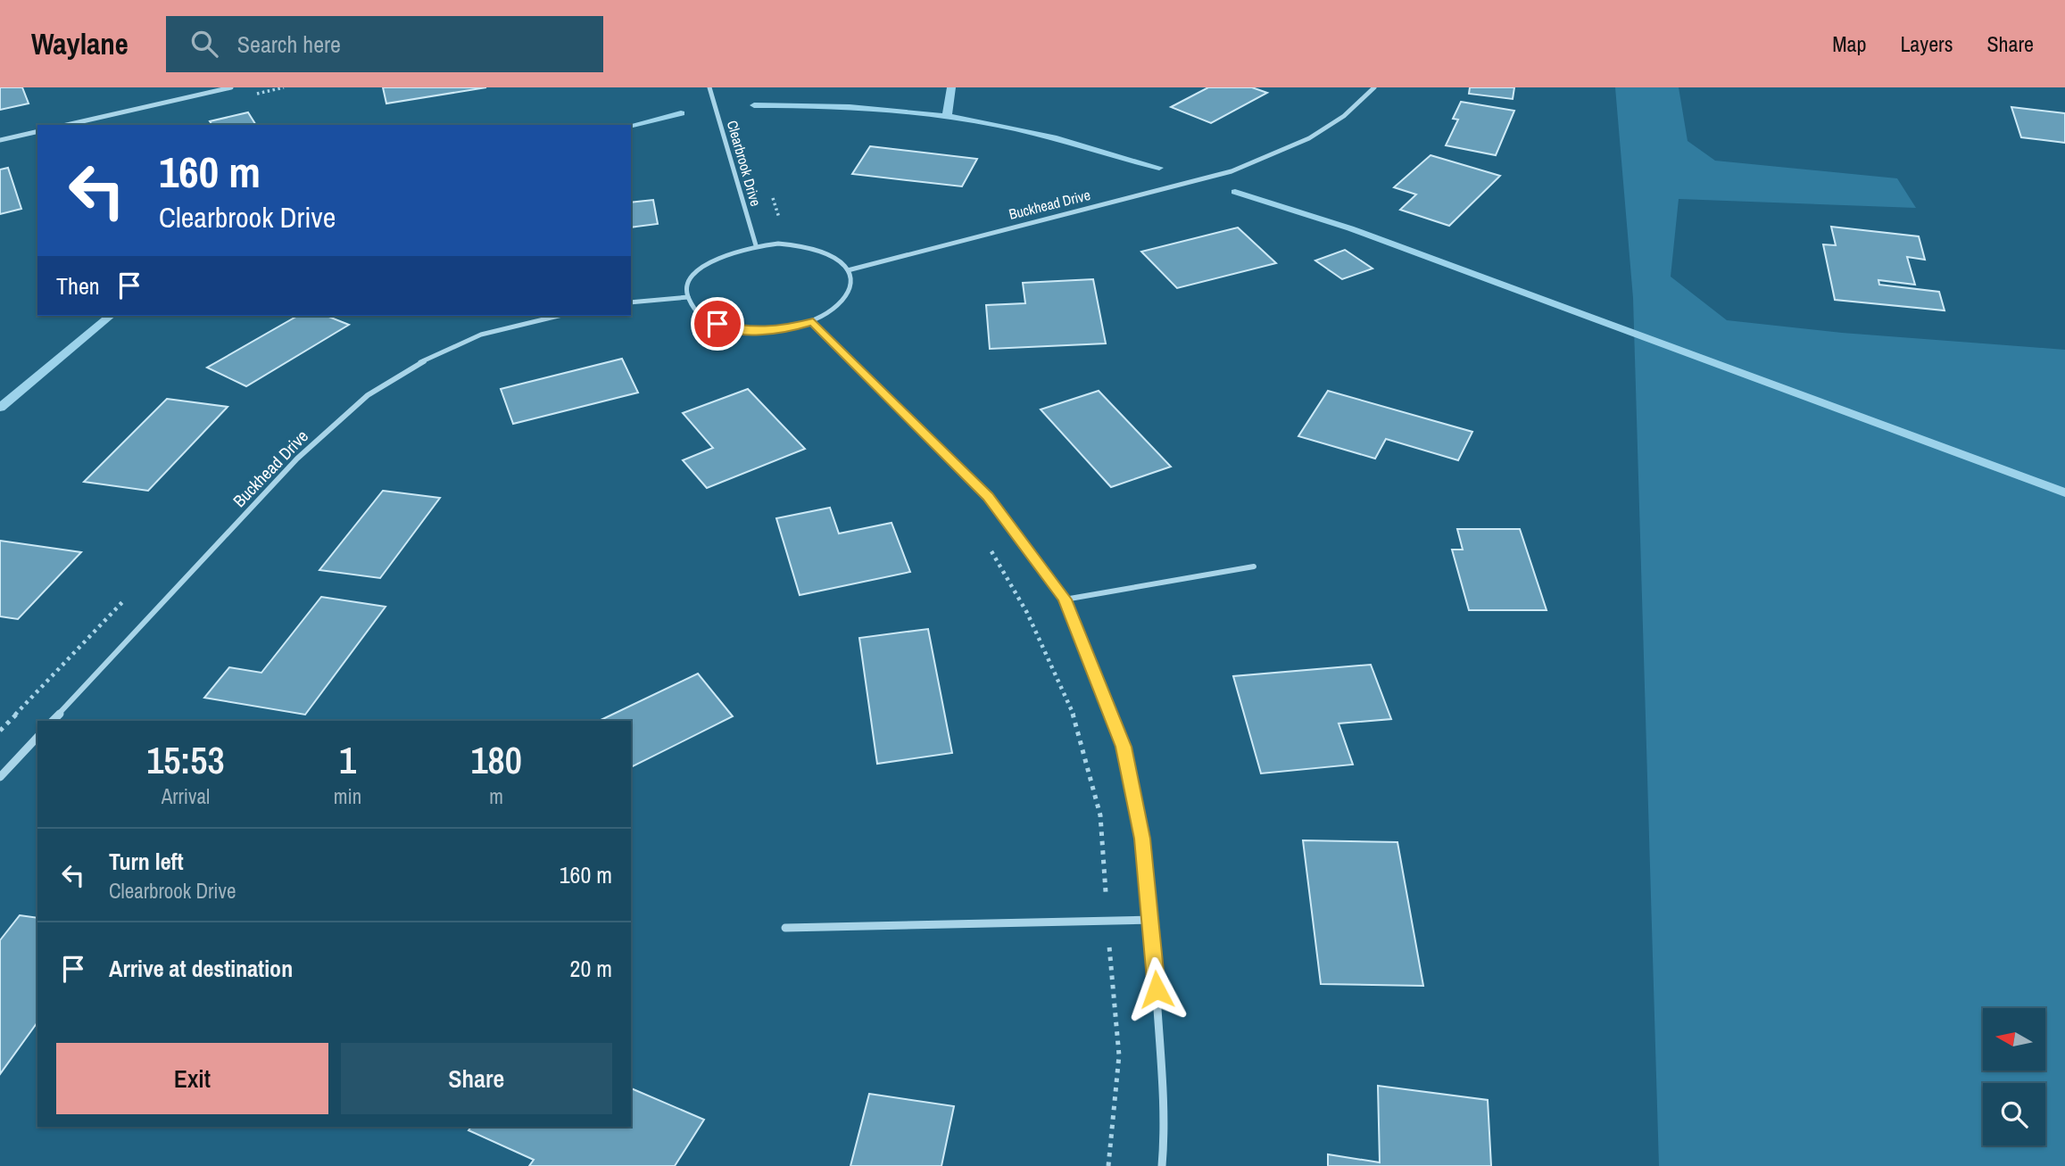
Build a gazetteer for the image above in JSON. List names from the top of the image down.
{
  "streets": {
    "street": ["Clearbrook Drive", "Buckhead Drive"]
  },
  "north": "left",
  "page": {
    "header": "Waylane",
    "search": "Search here",
    "nav": ["Map", "Layers", "Share"],
    "turn": ["160 m", "Clearbrook Drive"],
    "then": "Then",
    "eta": [
      "15:53",
      "Arrival",
      "1",
      "min",
      "180",
      "m"
    ],
    "list": [
      {
        "name": "Turn left",
        "note": "Clearbrook Drive",
        "value": "160 m"
      },
      {
        "name": "Arrive at destination",
        "value": "20 m"
      }
    ],
    "buttons": ["Exit", "Share"]
  }
}
